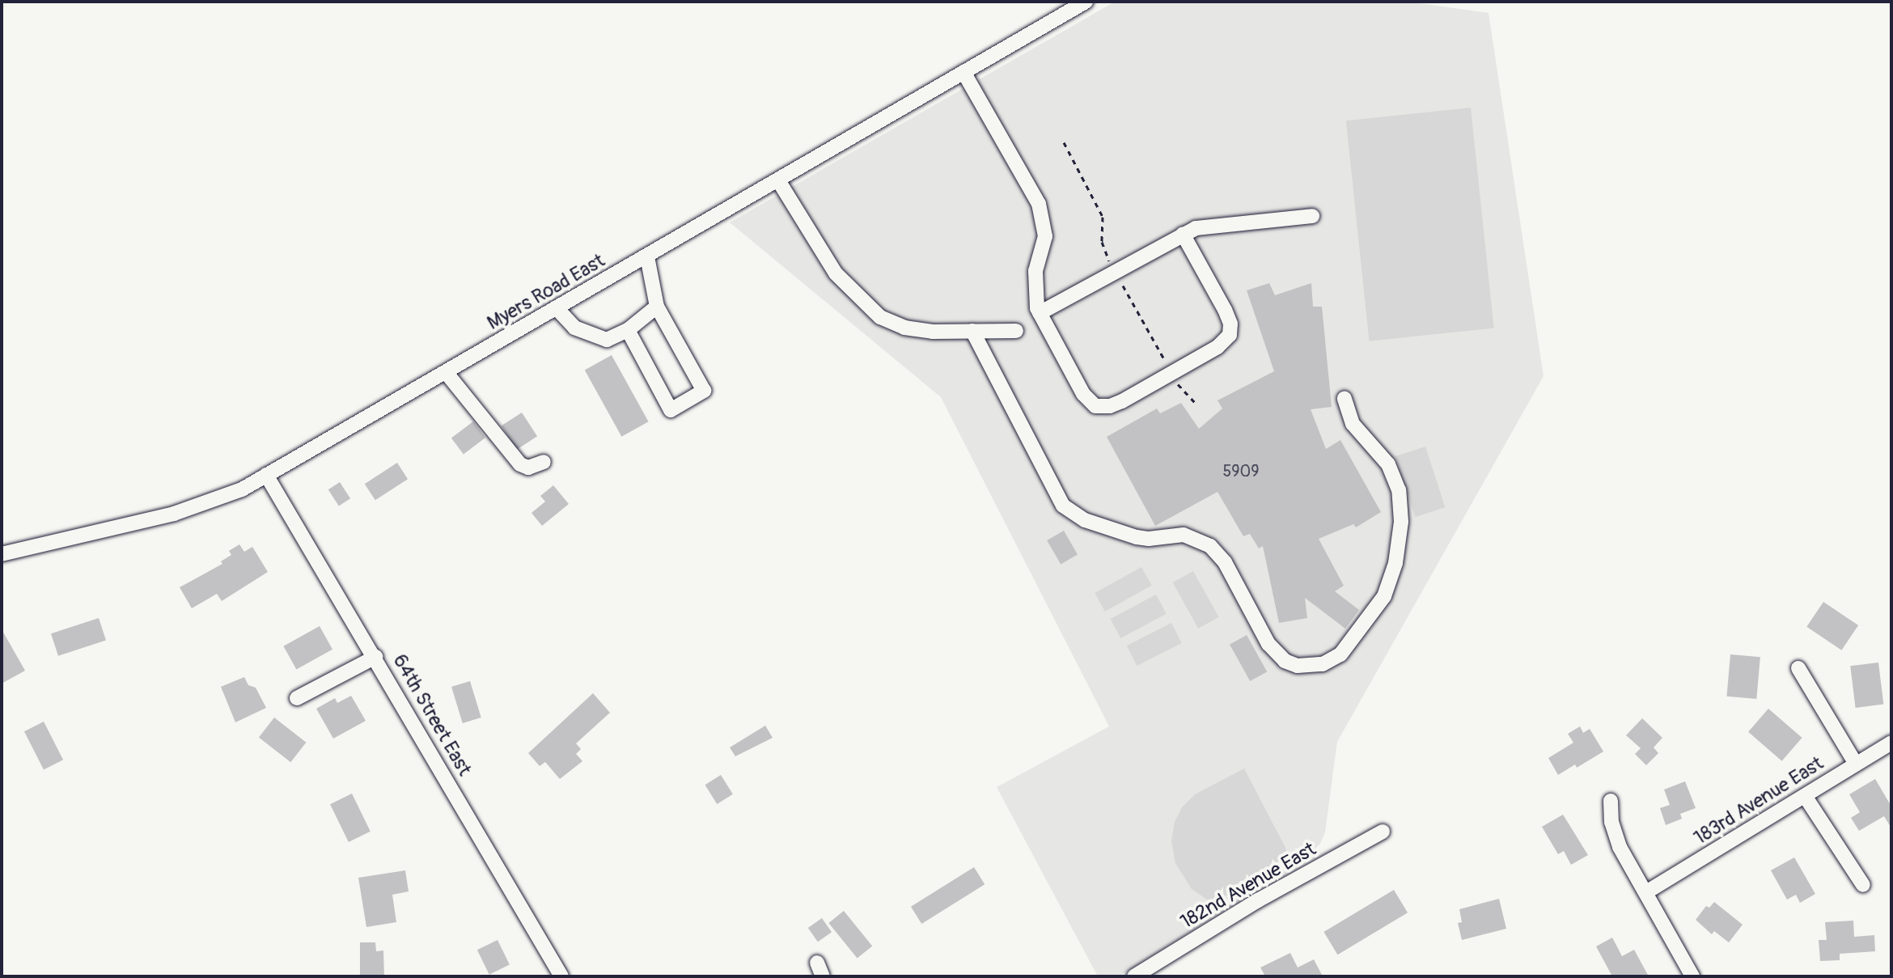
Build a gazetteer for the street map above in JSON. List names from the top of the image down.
{
  "streets": {
    "street": [
      "Myers Road East",
      "64th Street East",
      "183rd Avenue East",
      "182nd Avenue East"
    ]
  },
  "crossings": [
    ["Myers Road East", "64th Street East"]
  ],
  "house_numbers": ["5909"]
}
